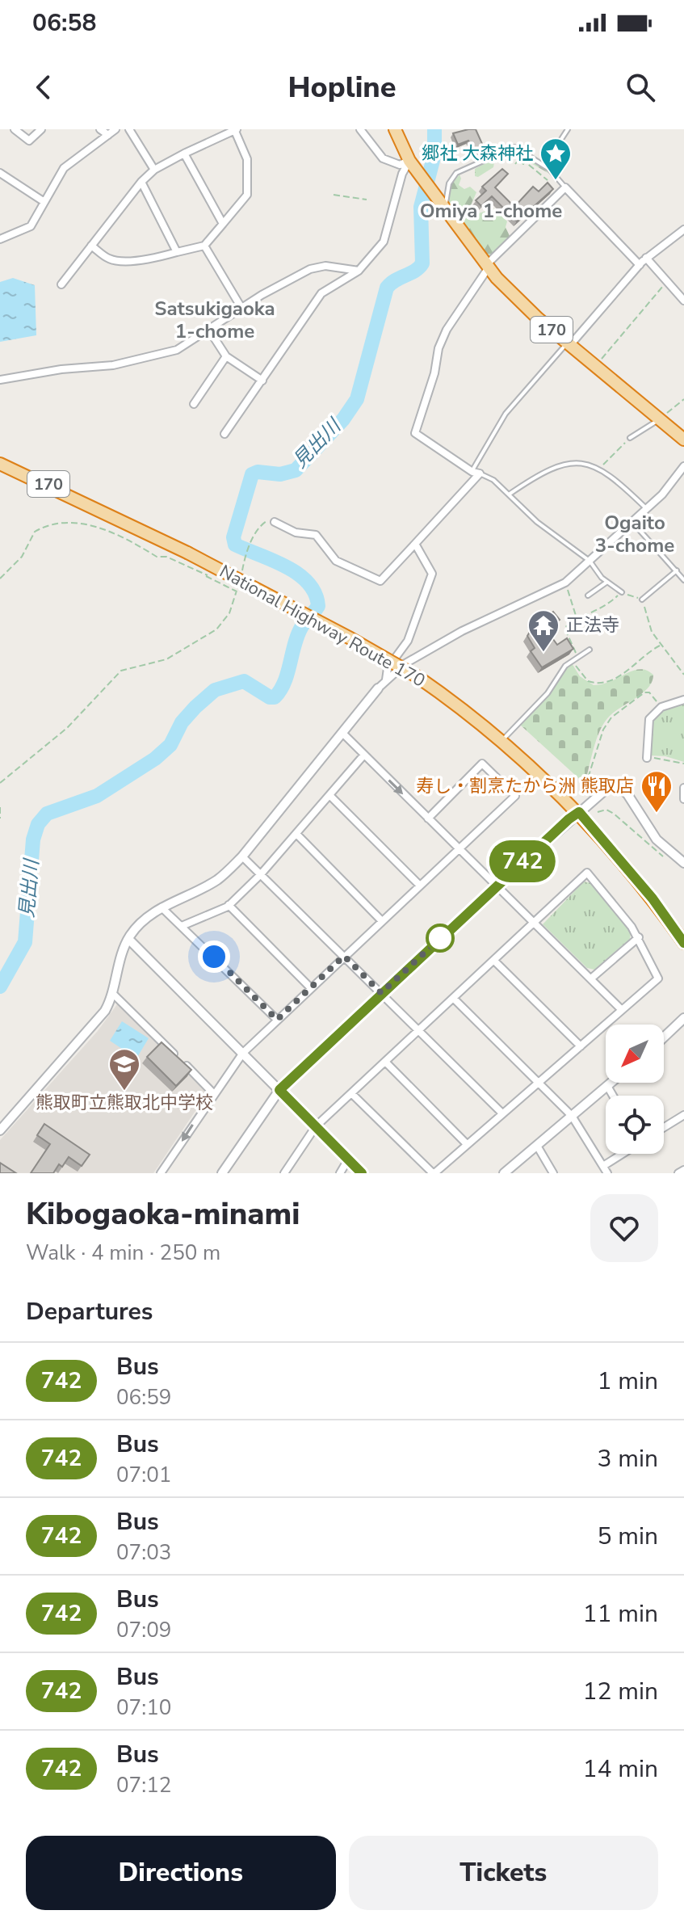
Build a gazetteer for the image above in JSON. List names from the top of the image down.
{
  "streets": {
    "highway": ["170", "National Highway Route 170"]
  },
  "districts": ["Omiya 1-chome", "Satsukigaoka 1-chome", "Ogaito 3-chome"],
  "water": ["見出川"],
  "places": {
    "place": ["郷社 大森神社"],
    "temple": ["正法寺"],
    "restaurant": ["寿し・割烹たから洲 熊取店"],
    "school or university": ["熊取町立熊取北中学校"]
  },
  "lines": ["bus line 742"],
  "north": "bottom left",
  "page": {
    "status": "06:58",
    "header": "Hopline",
    "on_map": "742",
    "heading": [
      ["Kibogaoka-minami", "Walk · 4 min · 250 m"],
      "Departures"
    ],
    "list": [
      {
        "mark": "742",
        "name": "Bus",
        "note": "06:59",
        "value": "1 min"
      },
      {
        "mark": "742",
        "name": "Bus",
        "note": "07:01",
        "value": "3 min"
      },
      {
        "mark": "742",
        "name": "Bus",
        "note": "07:03",
        "value": "5 min"
      },
      {
        "mark": "742",
        "name": "Bus",
        "note": "07:09",
        "value": "11 min"
      },
      {
        "mark": "742",
        "name": "Bus",
        "note": "07:10",
        "value": "12 min"
      },
      {
        "mark": "742",
        "name": "Bus",
        "note": "07:12",
        "value": "14 min"
      }
    ],
    "buttons": ["Directions", "Tickets"]
  }
}
